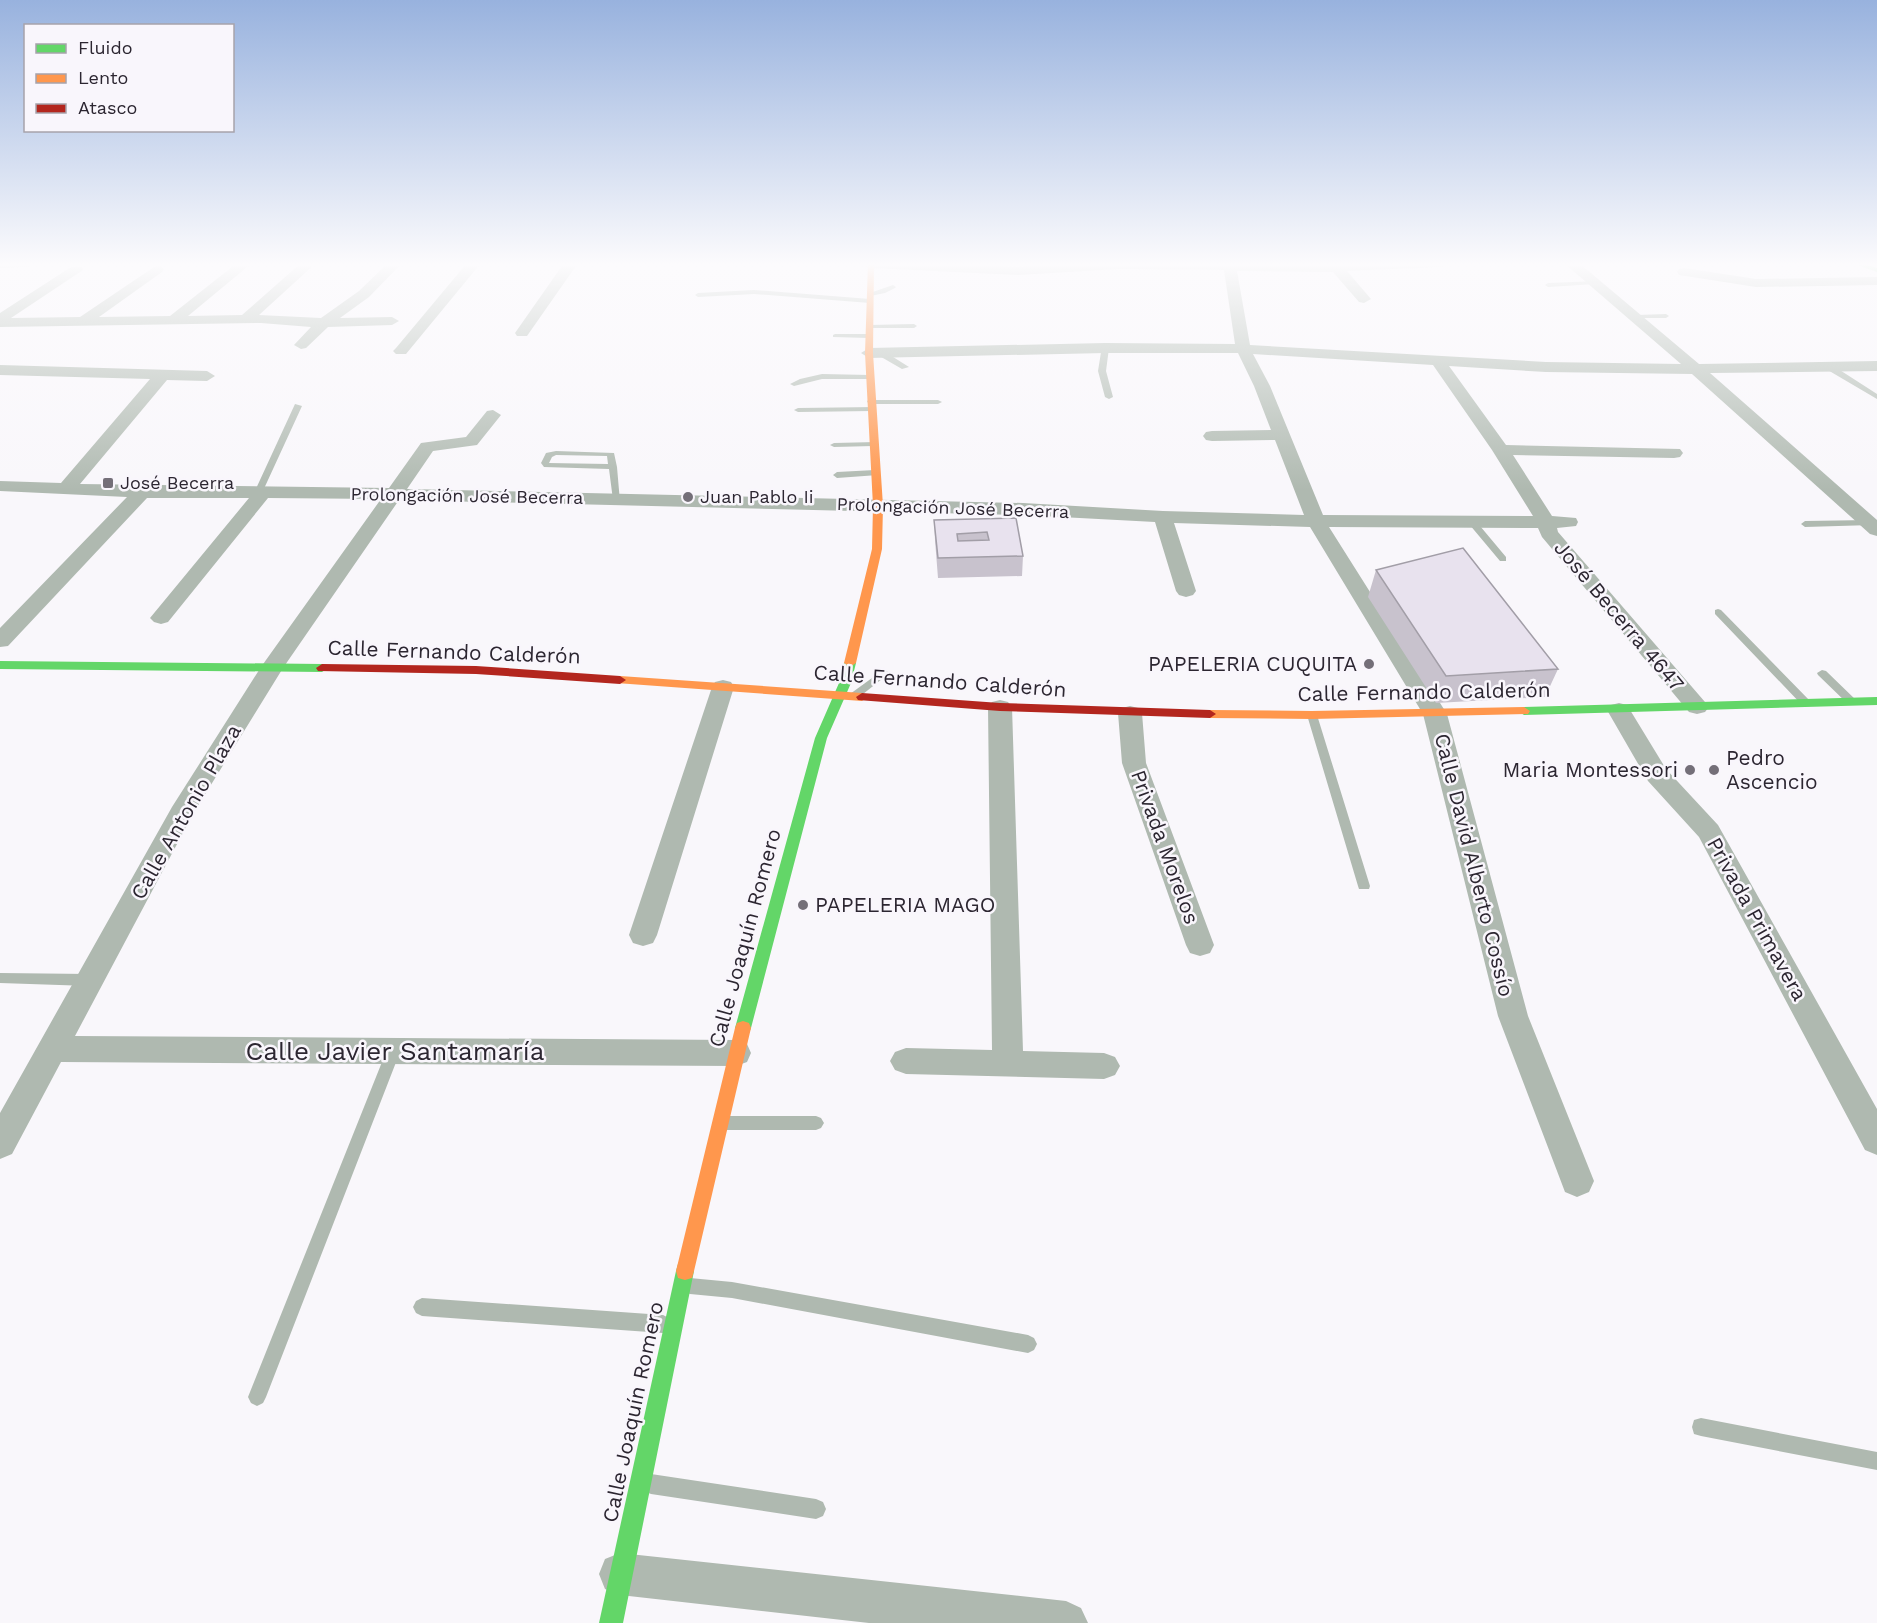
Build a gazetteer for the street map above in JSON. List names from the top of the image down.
{
  "streets": {
    "street": [
      "Prolongación José Becerra",
      "José Becerra 4647",
      "Calle Fernando Calderón",
      "Calle Antonio Plaza",
      "Privada Morelos",
      "Calle David Alberto Cossío",
      "Privada Primavera",
      "Calle Joaquín Romero",
      "Calle Javier Santamaría"
    ]
  },
  "crossings": [
    ["Prolongación José Becerra", "José Becerra 4647"],
    ["Prolongación José Becerra", "Calle Antonio Plaza"],
    ["Prolongación José Becerra", "Calle David Alberto Cossío"],
    ["Prolongación José Becerra", "Calle Joaquín Romero"],
    ["José Becerra 4647", "Calle Fernando Calderón"],
    ["Calle Fernando Calderón", "Calle Antonio Plaza"],
    ["Calle Fernando Calderón", "Privada Morelos"],
    ["Calle Fernando Calderón", "Calle David Alberto Cossío"],
    ["Calle Fernando Calderón", "Privada Primavera"],
    ["Calle Fernando Calderón", "Calle Joaquín Romero"],
    ["Calle Antonio Plaza", "Calle Javier Santamaría"],
    ["Calle Joaquín Romero", "Calle Javier Santamaría"]
  ],
  "places": {
    "transit": ["José Becerra"],
    "other": [
      "Juan Pablo Ii",
      "PAPELERIA CUQUITA",
      "Maria Montessori",
      "Pedro Ascencio",
      "PAPELERIA MAGO"
    ]
  },
  "legend": ["Fluido", "Lento", "Atasco"]
}
